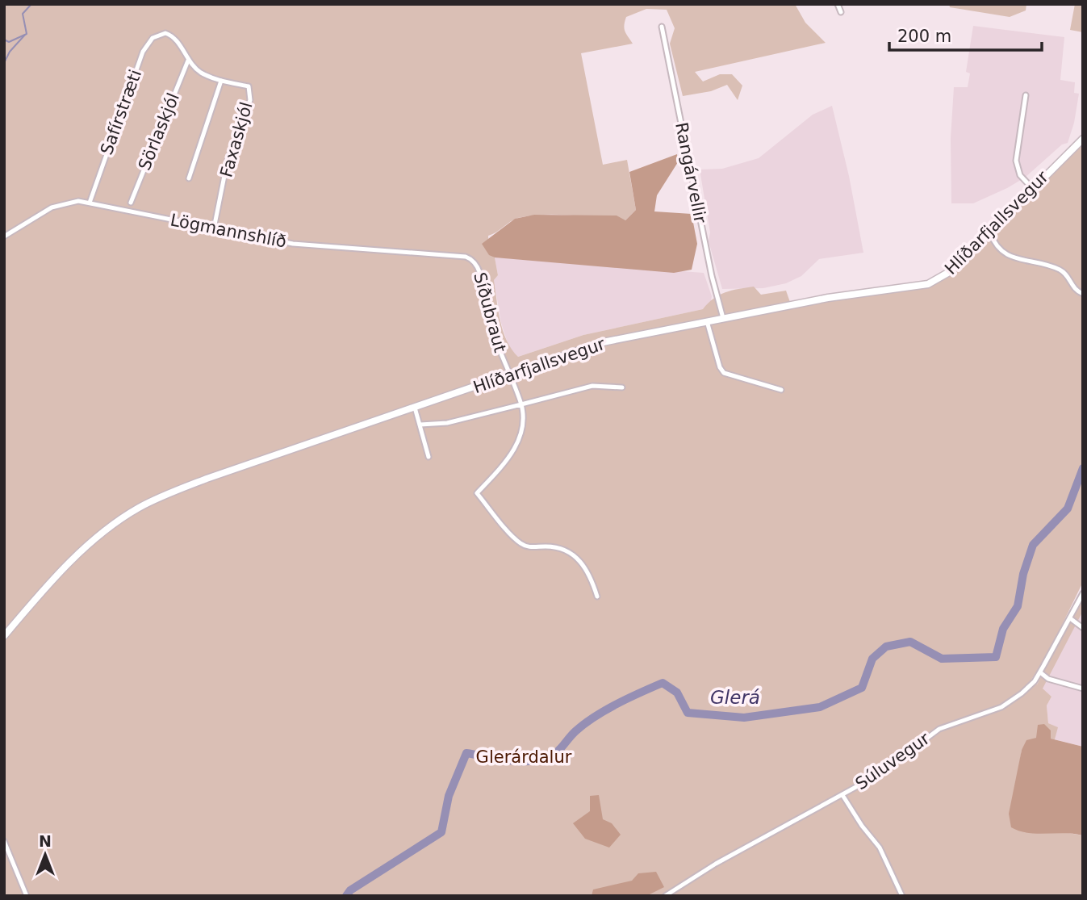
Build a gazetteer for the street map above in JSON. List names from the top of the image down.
{
  "streets": {
    "main road": ["Hlíðarfjallsvegur"],
    "street": [
      "Safírstræti",
      "Sörlaskjól",
      "Faxaskjól",
      "Rangárvellir",
      "Lögmannshlíð",
      "Síðubraut",
      "Súluvegur"
    ]
  },
  "crossings": [
    ["Safírstræti", "Faxaskjól"],
    ["Safírstræti", "Lögmannshlíð"],
    ["Sörlaskjól", "Faxaskjól"],
    ["Faxaskjól", "Lögmannshlíð"],
    ["Rangárvellir", "Hlíðarfjallsvegur"],
    ["Hlíðarfjallsvegur", "Síðubraut"],
    ["Lögmannshlíð", "Síðubraut"]
  ],
  "water": ["Glerá"],
  "parks": ["Glerárdalur"],
  "scale_bar": "200 m",
  "north": "top"
}
